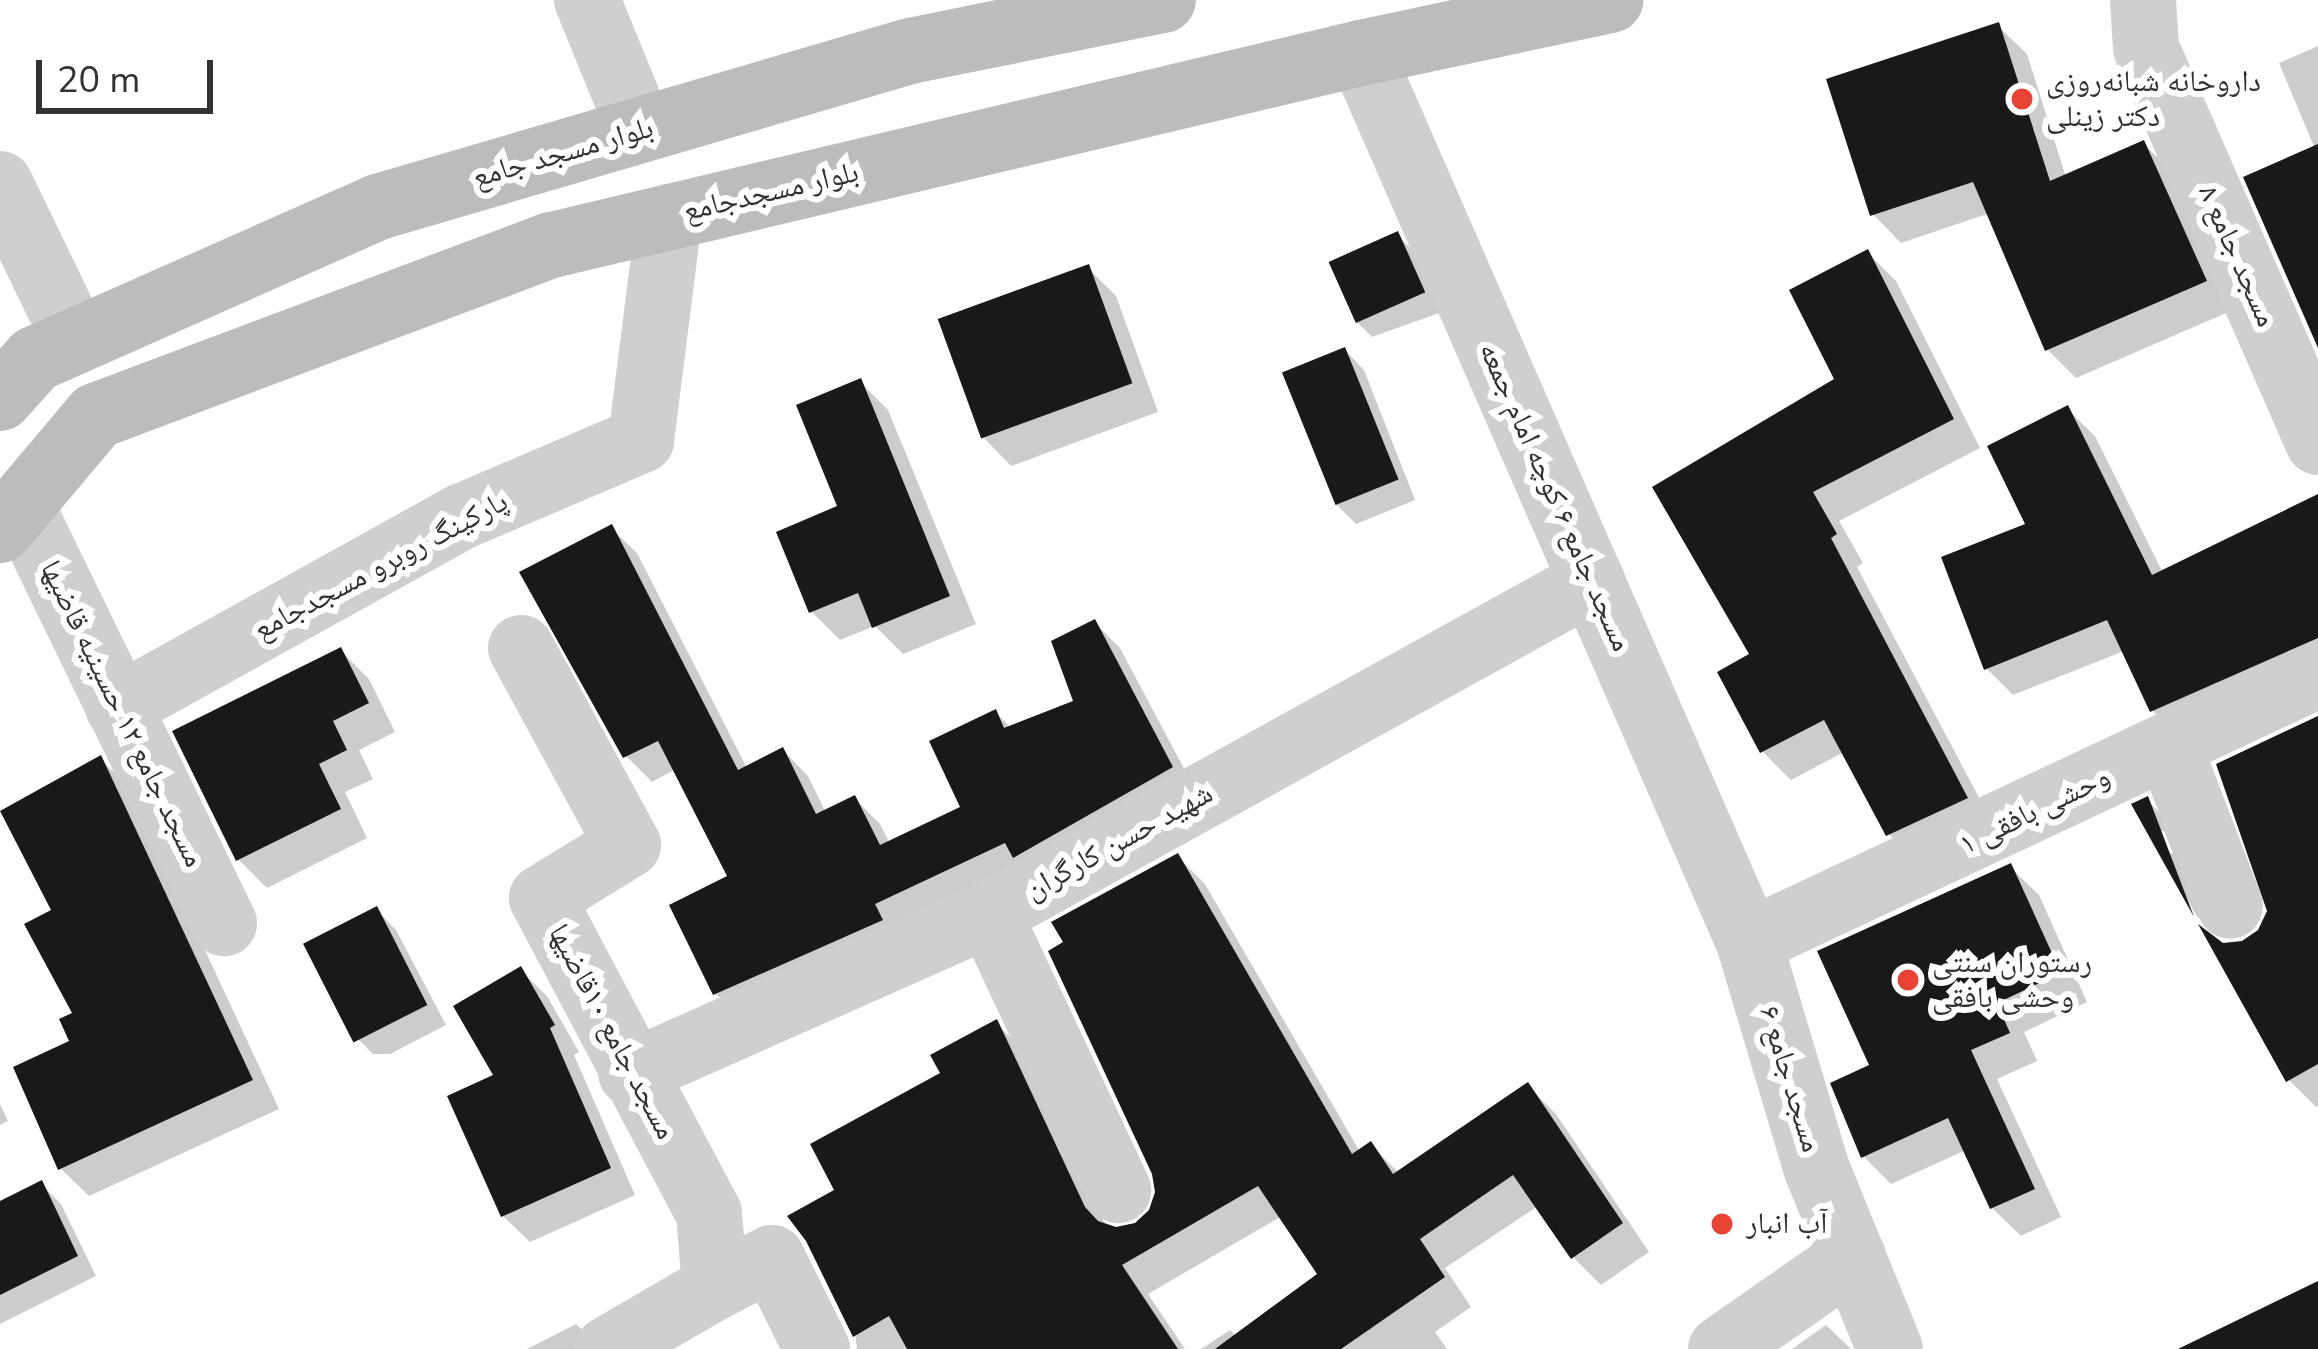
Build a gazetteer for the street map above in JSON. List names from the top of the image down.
{
  "streets": {
    "main road": ["بلوار مسجد جامع", "بلوار مسجدجامع"],
    "street": [
      "مسجد جامع ۸",
      "مسجد جامع ۶ کوچه امام جمعه",
      "پارکینگ روبرو مسجدجامع",
      "مسجد جامع ۱۲ حسینیه قاضیها",
      "وحشی بافقی ۱",
      "شهید حسن کارگران",
      "مسجد جامع ۱۰قاضیها",
      "مسجد جامع ۶"
    ]
  },
  "crossings": [
    ["بلوار مسجدجامع", "مسجد جامع ۶ کوچه امام جمعه"],
    ["بلوار مسجدجامع", "پارکینگ روبرو مسجدجامع"],
    ["بلوار مسجدجامع", "مسجد جامع ۱۲ حسینیه قاضیها"],
    ["مسجد جامع ۶ کوچه امام جمعه", "وحشی بافقی ۱"],
    ["مسجد جامع ۶ کوچه امام جمعه", "شهید حسن کارگران"],
    ["مسجد جامع ۶ کوچه امام جمعه", "مسجد جامع ۶"],
    ["پارکینگ روبرو مسجدجامع", "مسجد جامع ۱۲ حسینیه قاضیها"],
    ["وحشی بافقی ۱", "مسجد جامع ۶"],
    ["شهید حسن کارگران", "مسجد جامع ۱۰قاضیها"]
  ],
  "places": ["داروخانه شبانه‌روزی دکتر زینلی", "رستوران سنتی وحشی بافقی", "آب انبار"],
  "scale_bar": "20 m"
}
